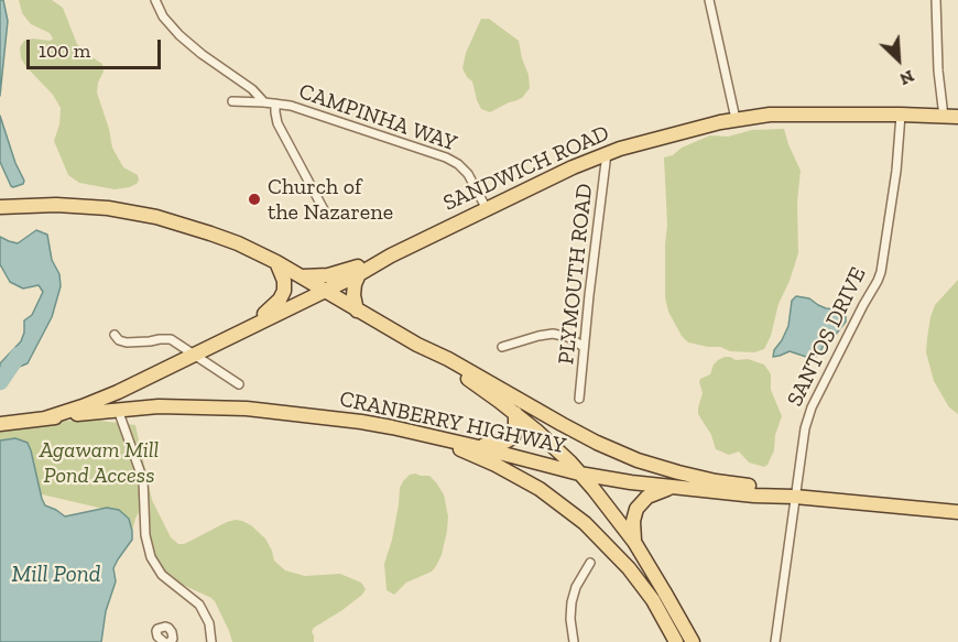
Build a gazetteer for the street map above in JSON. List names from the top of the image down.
{
  "streets": {
    "main road": ["SANDWICH ROAD", "CRANBERRY HIGHWAY"],
    "street": ["CAMPINHA WAY", "PLYMOUTH ROAD", "SANTOS DRIVE"]
  },
  "crossings": [
    ["CAMPINHA WAY", "SANDWICH ROAD"],
    ["SANDWICH ROAD", "PLYMOUTH ROAD"],
    ["SANDWICH ROAD", "SANTOS DRIVE"],
    ["SANDWICH ROAD", "CRANBERRY HIGHWAY"],
    ["SANTOS DRIVE", "CRANBERRY HIGHWAY"]
  ],
  "water": ["Mill Pond"],
  "parks": ["Agawam Mill Pond Access"],
  "places": ["Church of the Nazarene"],
  "scale_bar": "100 m",
  "north": "bottom right"
}
